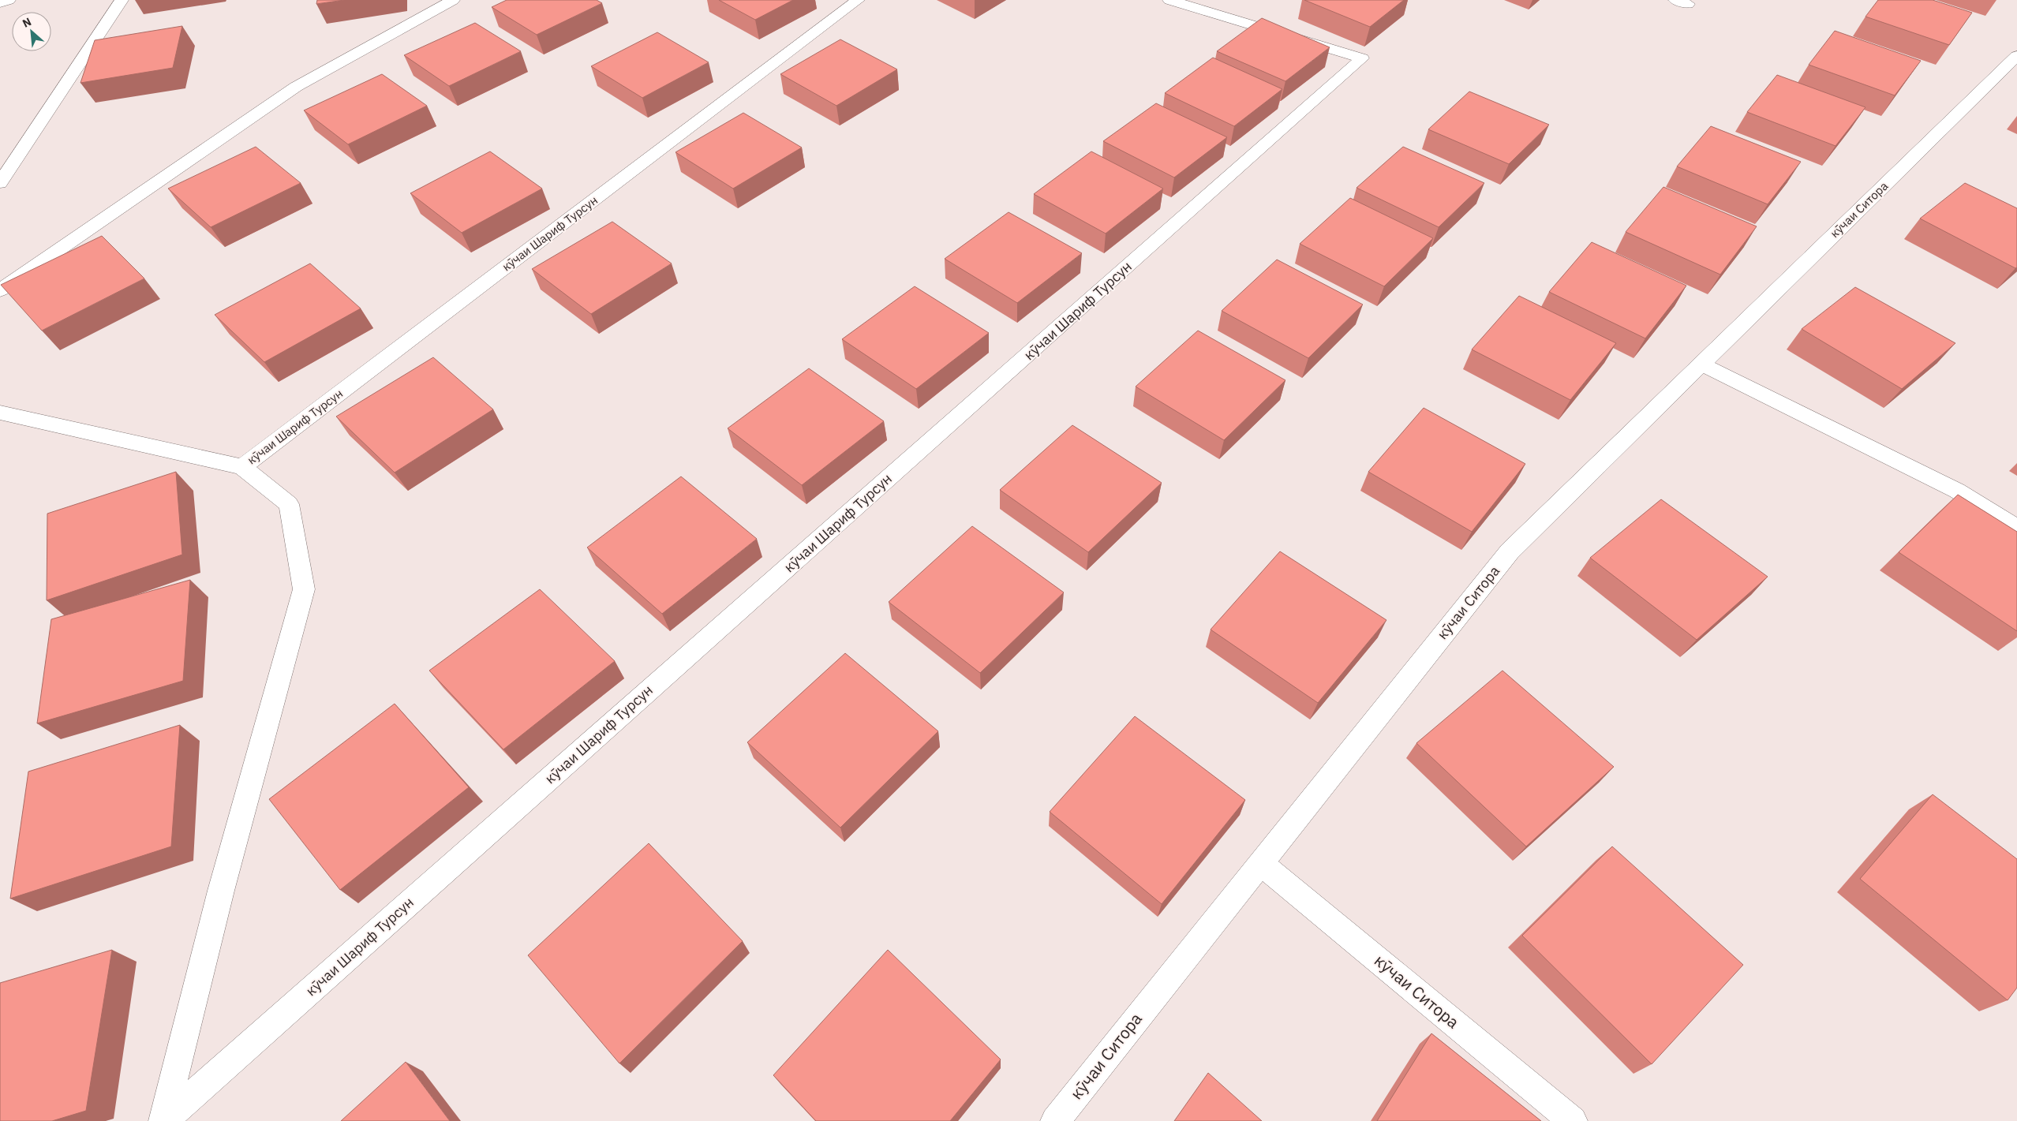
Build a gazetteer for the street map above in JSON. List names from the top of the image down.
{
  "streets": {
    "street": ["кӯчаи Ситора", "кӯчаи Шариф Турсун"]
  },
  "north": "top left"
}
